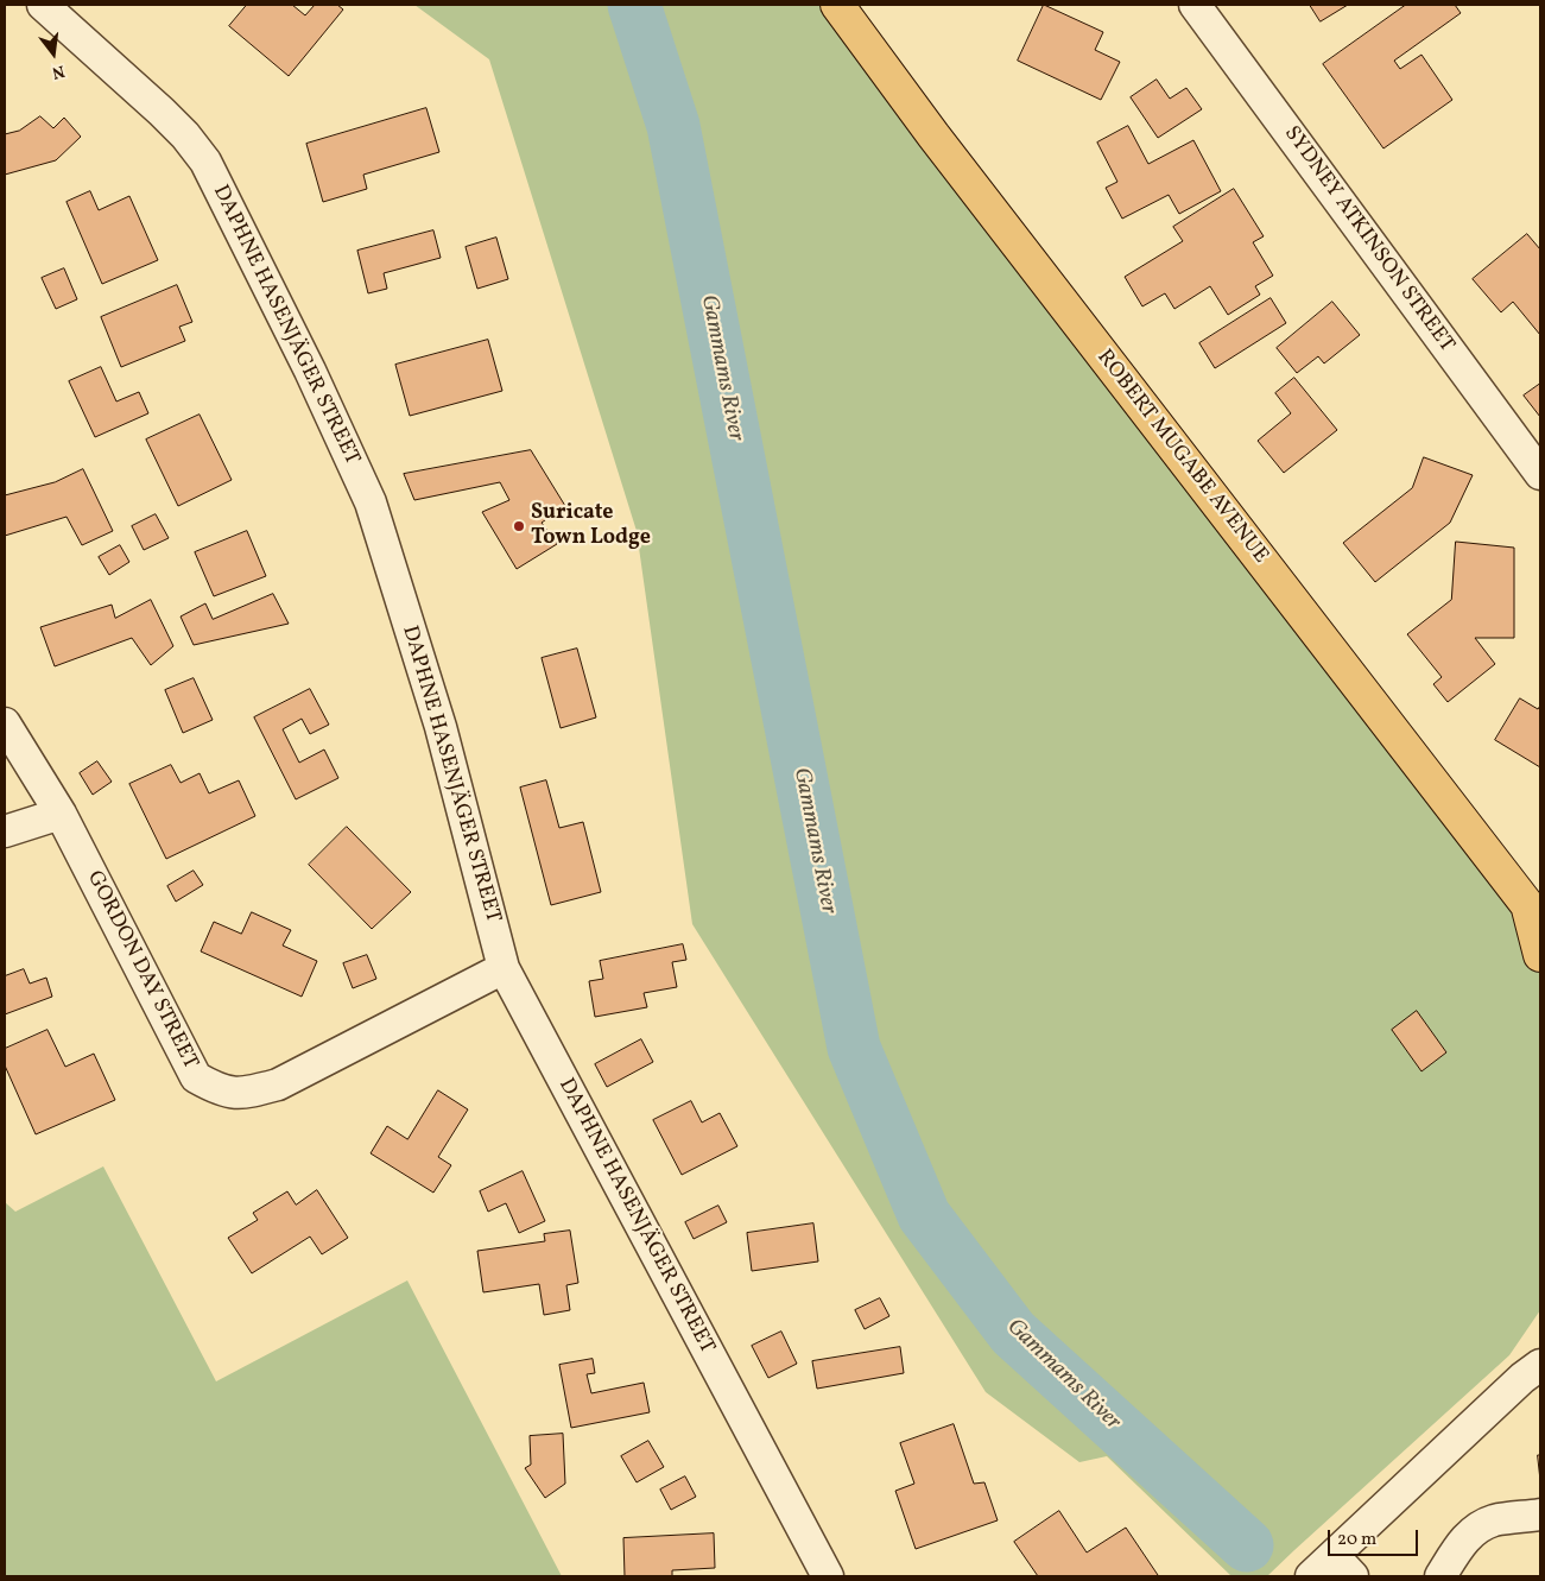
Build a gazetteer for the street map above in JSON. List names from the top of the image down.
{
  "streets": {
    "main road": ["ROBERT MUGABE AVENUE"],
    "street": ["SYDNEY ATKINSON STREET", "DAPHNE HASENJÄGER STREET", "GORDON DAY STREET"]
  },
  "crossings": [
    ["DAPHNE HASENJÄGER STREET", "GORDON DAY STREET"]
  ],
  "water": ["Gammams River"],
  "places": ["Suricate Town Lodge"],
  "scale_bar": "20 m",
  "north": "bottom"
}
